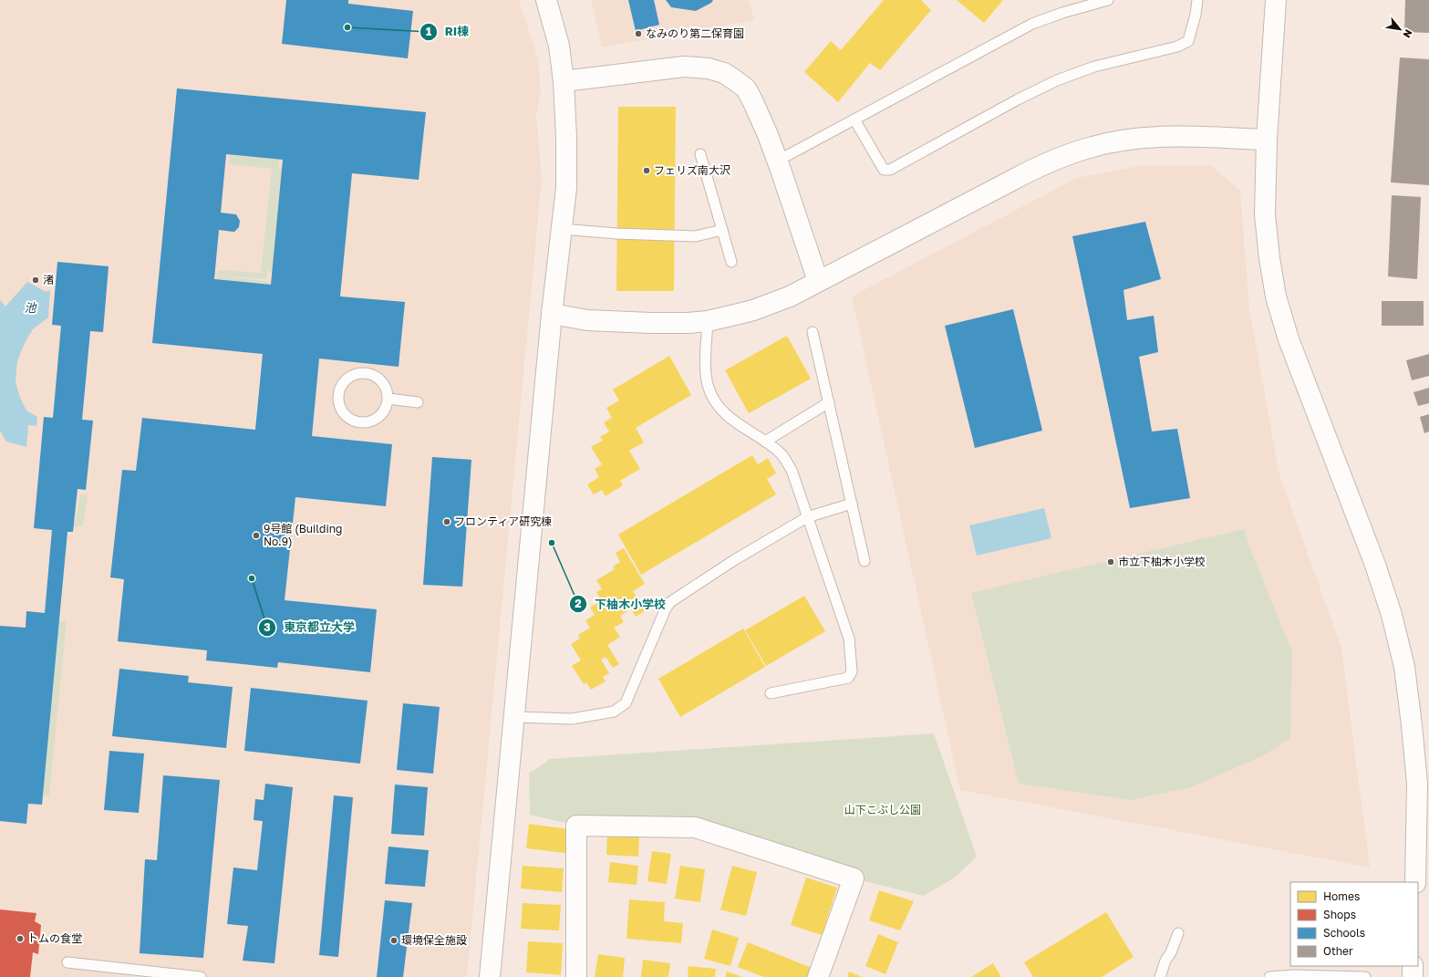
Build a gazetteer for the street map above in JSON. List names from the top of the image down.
{
  "water": ["池"],
  "parks": ["山下こぶし公園"],
  "places": [
    "RI棟",
    "なみのり第二保育園",
    "フェリズ南大沢",
    "渚",
    "フロンティア研究棟",
    "9号館 (Building No.9)",
    "下柚木小学校",
    "市立下柚木小学校",
    "東京都立大学",
    "トムの食堂",
    "環境保全施設"
  ],
  "legend": [
    "Homes",
    "Shops",
    "Schools",
    "Other"
  ],
  "north": "bottom right"
}
